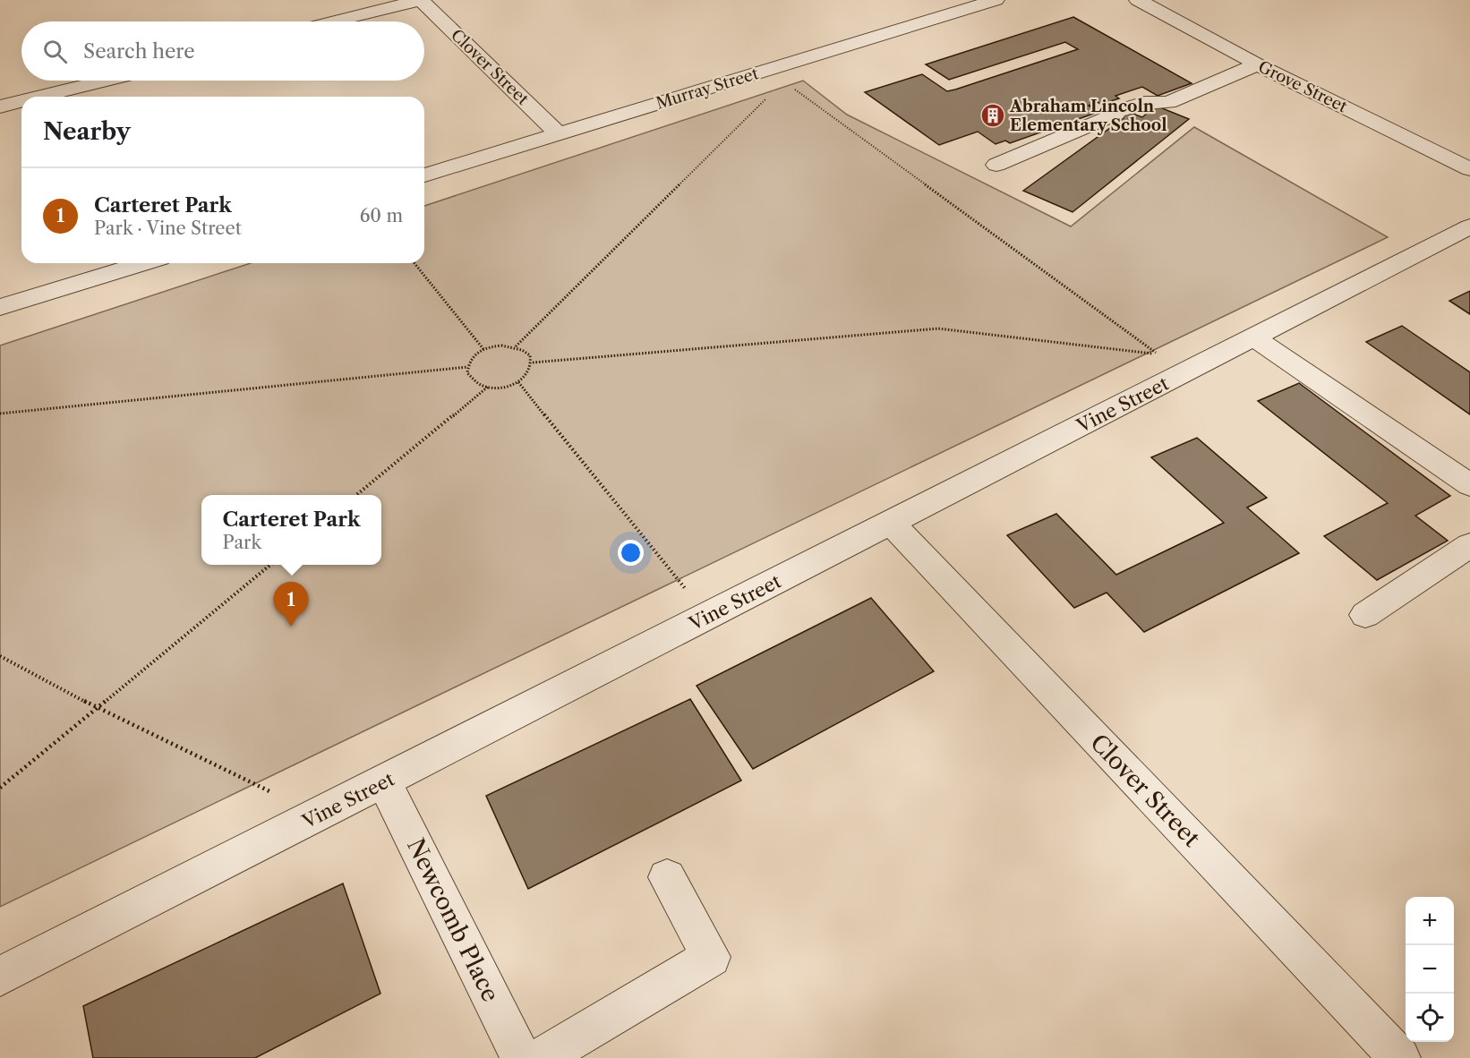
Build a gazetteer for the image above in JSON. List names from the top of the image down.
{
  "streets": {
    "street": [
      "Clover Street",
      "Grove Street",
      "Murray Street",
      "Vine Street",
      "Newcomb Place"
    ]
  },
  "crossings": [
    ["Clover Street", "Murray Street"],
    ["Clover Street", "Vine Street"],
    ["Vine Street", "Newcomb Place"]
  ],
  "places": {
    "building": ["Abraham Lincoln Elementary School"]
  },
  "page": {
    "search": "Search here",
    "heading": "Nearby",
    "list": [
      {
        "mark": "1",
        "name": "Carteret Park",
        "note": "Park · Vine Street",
        "value": "60 m"
      }
    ],
    "popup": ["Carteret Park", "Park"],
    "pins": "1",
    "map_buttons": ["+", "−"]
  }
}
